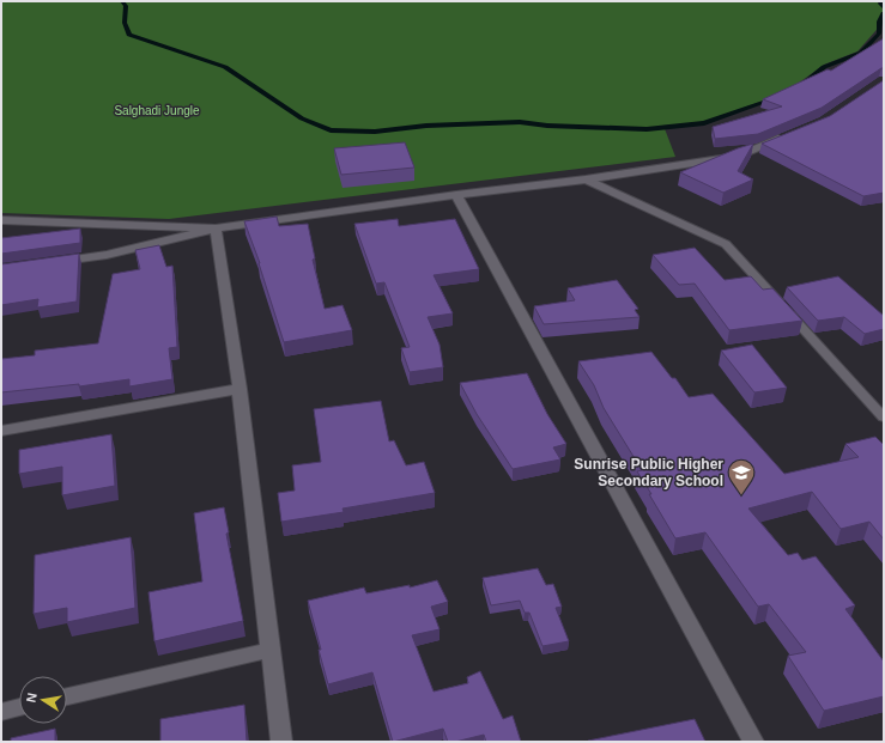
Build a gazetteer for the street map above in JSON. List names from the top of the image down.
{
  "parks": ["Salghadi Jungle"],
  "places": {
    "school or university": ["Sunrise Public Higher Secondary School"]
  },
  "north": "left"
}
